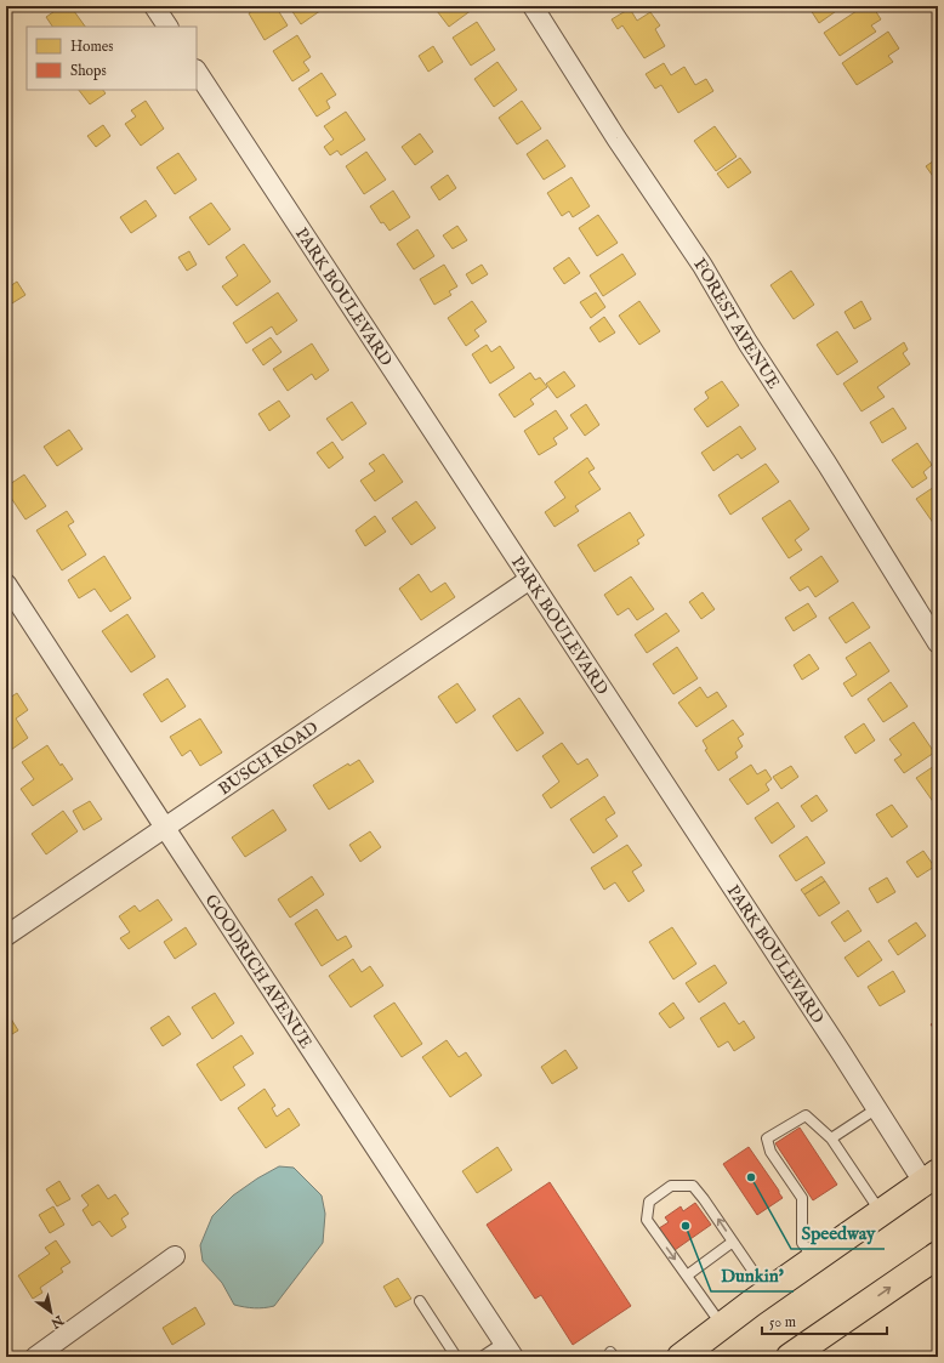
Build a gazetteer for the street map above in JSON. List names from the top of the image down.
{
  "streets": {
    "street": [
      "PARK BOULEVARD",
      "FOREST AVENUE",
      "BUSCH ROAD",
      "GOODRICH AVENUE"
    ]
  },
  "crossings": [
    ["PARK BOULEVARD", "BUSCH ROAD"],
    ["BUSCH ROAD", "GOODRICH AVENUE"]
  ],
  "places": ["Speedway", "Dunkin'"],
  "legend": ["Homes", "Shops"],
  "scale_bar": "50 m",
  "north": "bottom right"
}
